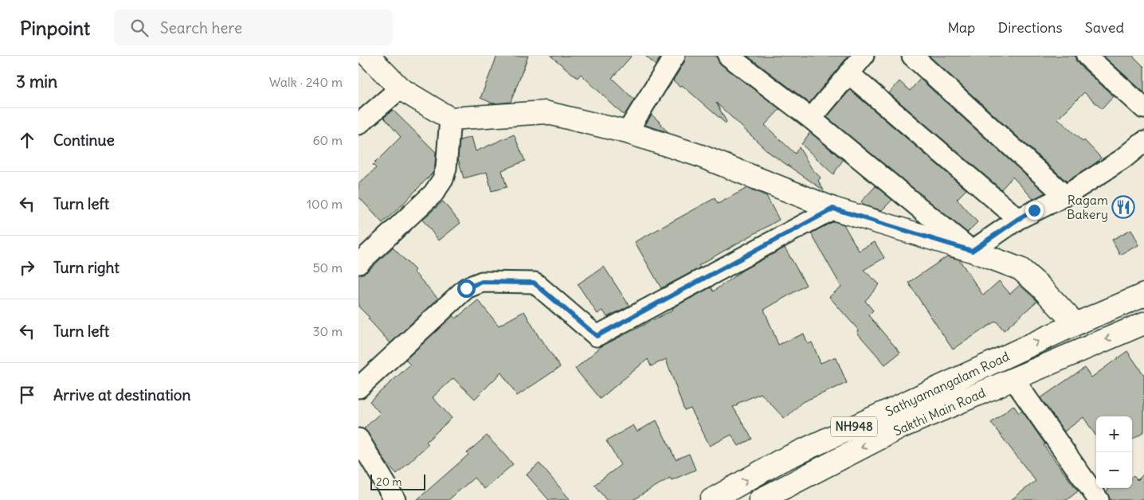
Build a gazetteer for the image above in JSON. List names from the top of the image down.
{
  "streets": {
    "main road": ["Sathyamangalam Road", "Sakthi Main Road", "NH948"]
  },
  "crossings": [
    ["Sakthi Main Road", "NH948"]
  ],
  "one_way": ["Sathyamangalam Road", "Sakthi Main Road"],
  "places": {
    "restaurant": ["Ragam Bakery"]
  },
  "scale_bar": "20 m",
  "page": {
    "header": "Pinpoint",
    "search": "Search here",
    "nav": ["Map", "Directions", "Saved"],
    "heading": ["3 min", "Walk · 240 m"],
    "list": [
      ["Continue", "60 m"],
      ["Turn left", "100 m"],
      ["Turn right", "50 m"],
      ["Turn left", "30 m"],
      "Arrive at destination"
    ],
    "map_buttons": ["+", "−"],
    "scale": "20 m"
  }
}
